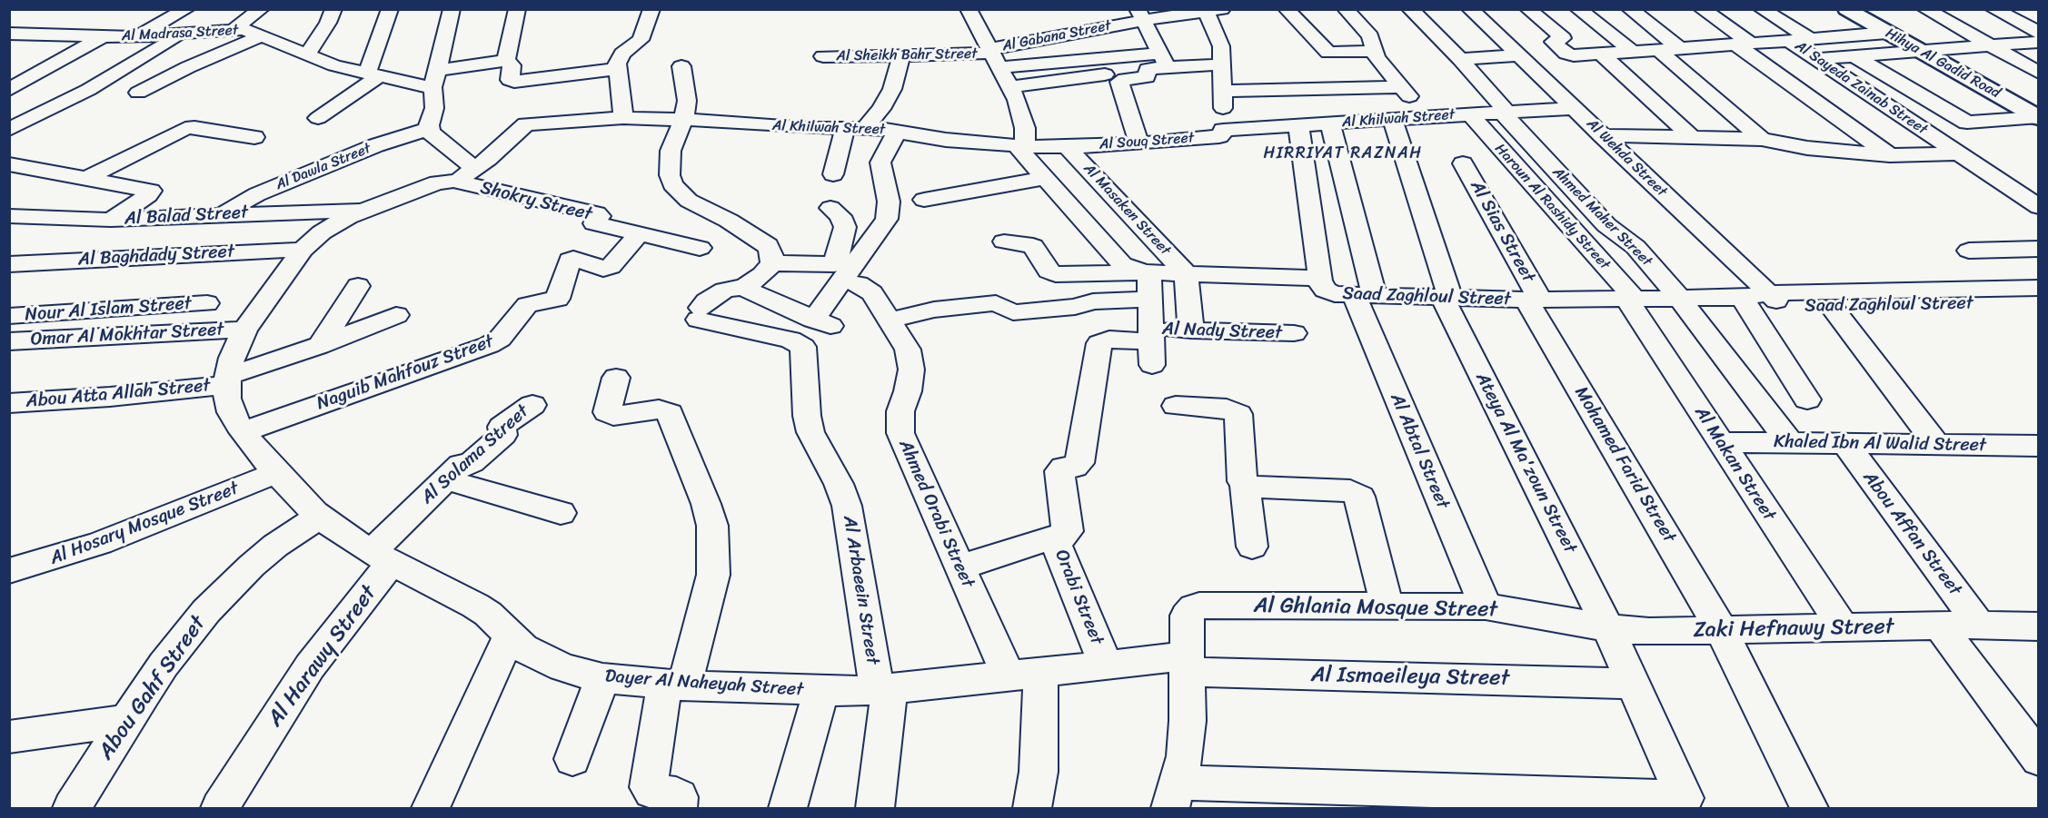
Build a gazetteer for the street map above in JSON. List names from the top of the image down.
{
  "streets": {
    "main road": ["Hihya Al Gadid Road"],
    "street": [
      "Al Madrasa Street",
      "Al Gabana Street",
      "Al Sheikh Bahr Street",
      "Al Sayeda Zainab Street",
      "Al Khilwah Street",
      "Al Souq Street",
      "Al Wehda Street",
      "Al Dawla Street",
      "Shokry Street",
      "Haroun Al Rashidy Street",
      "Al Masaken Street",
      "Al Balad Street",
      "Ahmed Maher Street",
      "Al Sias Street",
      "Al Baghdady Street",
      "Saad Zaghloul Street",
      "Nour Al Islam Street",
      "Al Nady Street",
      "Omar Al Mokhtar Street",
      "Naguib Mahfouz Street",
      "Abou Atta Allah Street",
      "Khaled Ibn Al Walid Street",
      "Al Abtal Street",
      "Al Solama Street",
      "Ateya Al Ma'zoun Street",
      "Al Makan Street",
      "Mohamed Farid Street",
      "Ahmed Orabi Street",
      "Al Hosary Mosque Street",
      "Abou Affan Street",
      "Al Arbaeein Street",
      "Orabi Street",
      "Al Ghlania Mosque Street",
      "Zaki Hefnawy Street",
      "Al Harawy Street",
      "Al Ismaeileya Street",
      "Dayer Al Naheyah Street",
      "Abou Gahf Street"
    ]
  },
  "crossings": [
    ["Al Gabana Street", "Al Sheikh Bahr Street"],
    ["Al Khilwah Street", "Al Souq Street"],
    ["Al Khilwah Street", "Al Wehda Street"],
    ["Al Khilwah Street", "Haroun Al Rashidy Street"],
    ["Al Khilwah Street", "Al Masaken Street"],
    ["Al Khilwah Street", "Ahmed Maher Street"],
    ["Al Khilwah Street", "Al Abtal Street"],
    ["Al Khilwah Street", "Ateya Al Ma'zoun Street"],
    ["Al Souq Street", "Al Masaken Street"],
    ["Al Wehda Street", "Saad Zaghloul Street"],
    ["Al Dawla Street", "Al Balad Street"],
    ["Shokry Street", "Naguib Mahfouz Street"],
    ["Shokry Street", "Dayer Al Naheyah Street"],
    ["Haroun Al Rashidy Street", "Saad Zaghloul Street"],
    ["Haroun Al Rashidy Street", "Al Makan Street"],
    ["Al Masaken Street", "Saad Zaghloul Street"],
    ["Al Balad Street", "Dayer Al Naheyah Street"],
    ["Ahmed Maher Street", "Saad Zaghloul Street"],
    ["Ahmed Maher Street", "Khaled Ibn Al Walid Street"],
    ["Al Sias Street", "Saad Zaghloul Street"],
    ["Al Sias Street", "Mohamed Farid Street"],
    ["Al Baghdady Street", "Dayer Al Naheyah Street"],
    ["Saad Zaghloul Street", "Al Abtal Street"],
    ["Saad Zaghloul Street", "Ateya Al Ma'zoun Street"],
    ["Saad Zaghloul Street", "Al Makan Street"],
    ["Saad Zaghloul Street", "Mohamed Farid Street"],
    ["Al Nady Street", "Orabi Street"],
    ["Omar Al Mokhtar Street", "Dayer Al Naheyah Street"],
    ["Naguib Mahfouz Street", "Dayer Al Naheyah Street"],
    ["Abou Atta Allah Street", "Dayer Al Naheyah Street"],
    ["Khaled Ibn Al Walid Street", "Al Makan Street"],
    ["Khaled Ibn Al Walid Street", "Abou Affan Street"],
    ["Al Abtal Street", "Al Ghlania Mosque Street"],
    ["Al Solama Street", "Al Harawy Street"],
    ["Al Solama Street", "Dayer Al Naheyah Street"],
    ["Ateya Al Ma'zoun Street", "Al Ghlania Mosque Street"],
    ["Ateya Al Ma'zoun Street", "Zaki Hefnawy Street"],
    ["Ateya Al Ma'zoun Street", "Al Ismaeileya Street"],
    ["Al Makan Street", "Zaki Hefnawy Street"],
    ["Mohamed Farid Street", "Zaki Hefnawy Street"],
    ["Ahmed Orabi Street", "Dayer Al Naheyah Street"],
    ["Al Hosary Mosque Street", "Dayer Al Naheyah Street"],
    ["Abou Affan Street", "Zaki Hefnawy Street"],
    ["Al Arbaeein Street", "Dayer Al Naheyah Street"],
    ["Orabi Street", "Dayer Al Naheyah Street"],
    ["Al Ghlania Mosque Street", "Zaki Hefnawy Street"],
    ["Al Ghlania Mosque Street", "Al Ismaeileya Street"],
    ["Al Ghlania Mosque Street", "Dayer Al Naheyah Street"],
    ["Al Harawy Street", "Dayer Al Naheyah Street"],
    ["Al Ismaeileya Street", "Dayer Al Naheyah Street"],
    ["Dayer Al Naheyah Street", "Abou Gahf Street"]
  ],
  "districts": ["HIRRIYAT RAZNAH"]
}
